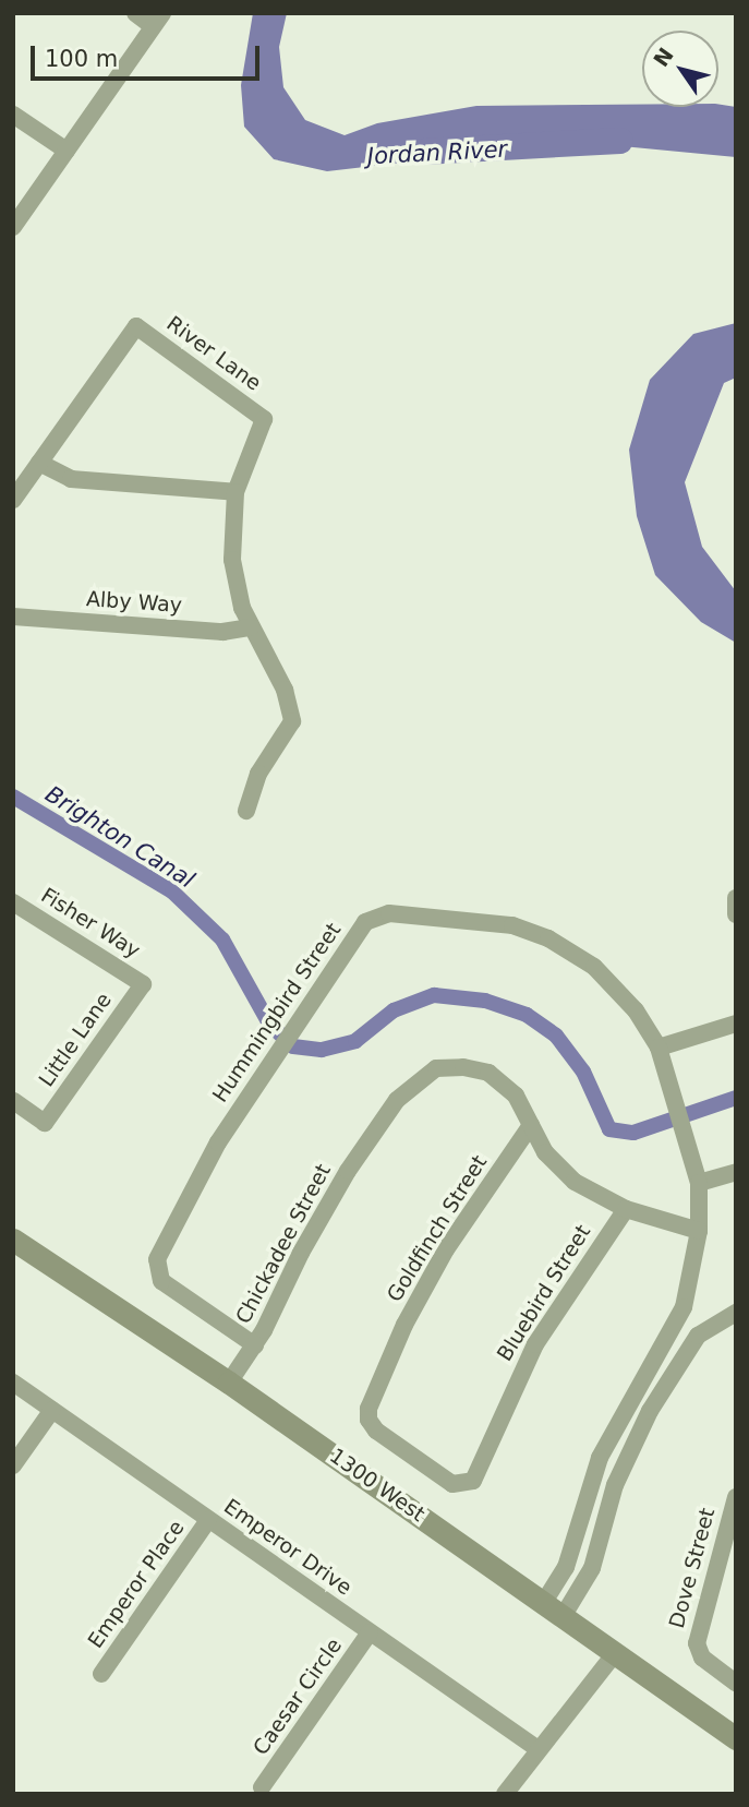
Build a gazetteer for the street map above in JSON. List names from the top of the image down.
{
  "streets": {
    "street": [
      "River Lane",
      "Alby Way",
      "Fisher Way",
      "Hummingbird Street",
      "Little Lane",
      "Goldfinch Street",
      "Chickadee Street",
      "Bluebird Street",
      "1300 West",
      "Emperor Drive",
      "Dove Street",
      "Emperor Place",
      "Caesar Circle"
    ]
  },
  "crossings": [
    ["Fisher Way", "Little Lane"],
    ["Hummingbird Street", "Chickadee Street"],
    ["Hummingbird Street", "1300 West"],
    ["Goldfinch Street", "Chickadee Street"],
    ["Goldfinch Street", "Bluebird Street"],
    ["Chickadee Street", "Bluebird Street"],
    ["Chickadee Street", "1300 West"],
    ["Emperor Drive", "Emperor Place"],
    ["Emperor Drive", "Caesar Circle"]
  ],
  "water": ["Jordan River", "Brighton Canal"],
  "scale_bar": "100 m",
  "north": "top left"
}
